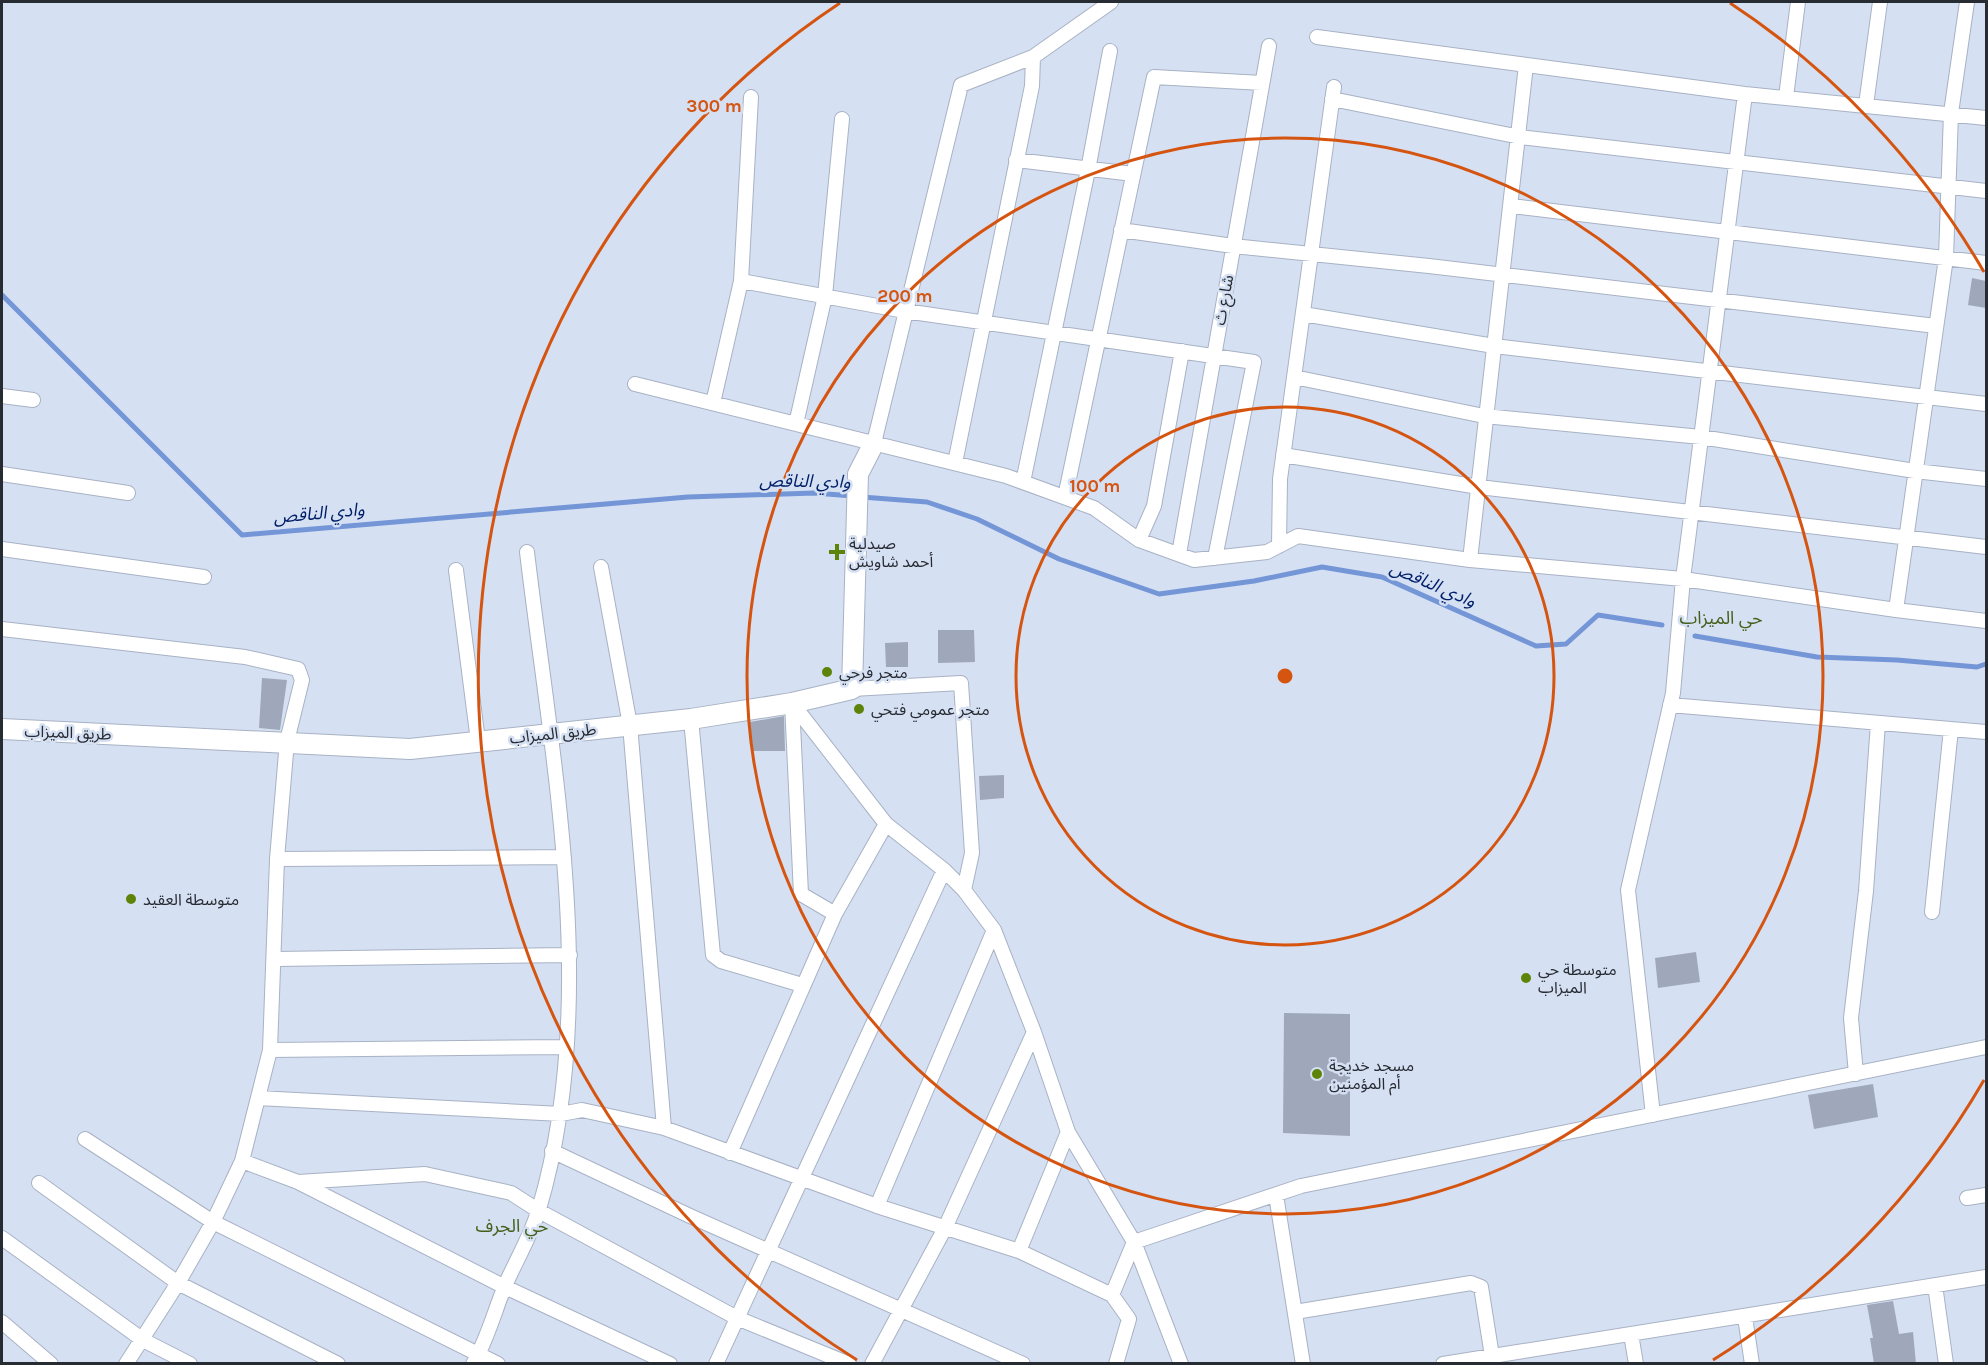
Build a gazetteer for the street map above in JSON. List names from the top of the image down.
{
  "streets": {
    "street": ["شارع ث", "طريق الميزاب"]
  },
  "districts": ["حي الميزاب", "حي الجرف"],
  "water": ["وادي الناقص"],
  "places": {
    "health": ["صيدلية أحمد شاويش"],
    "other": [
      "متجر فرحي",
      "متجر عمومي فتحي",
      "متوسطة العقيد",
      "متوسطة حي الميزاب",
      "مسجد خديجة أم المؤمنين"
    ]
  },
  "rings": ["300 m", "200 m", "100 m"]
}
